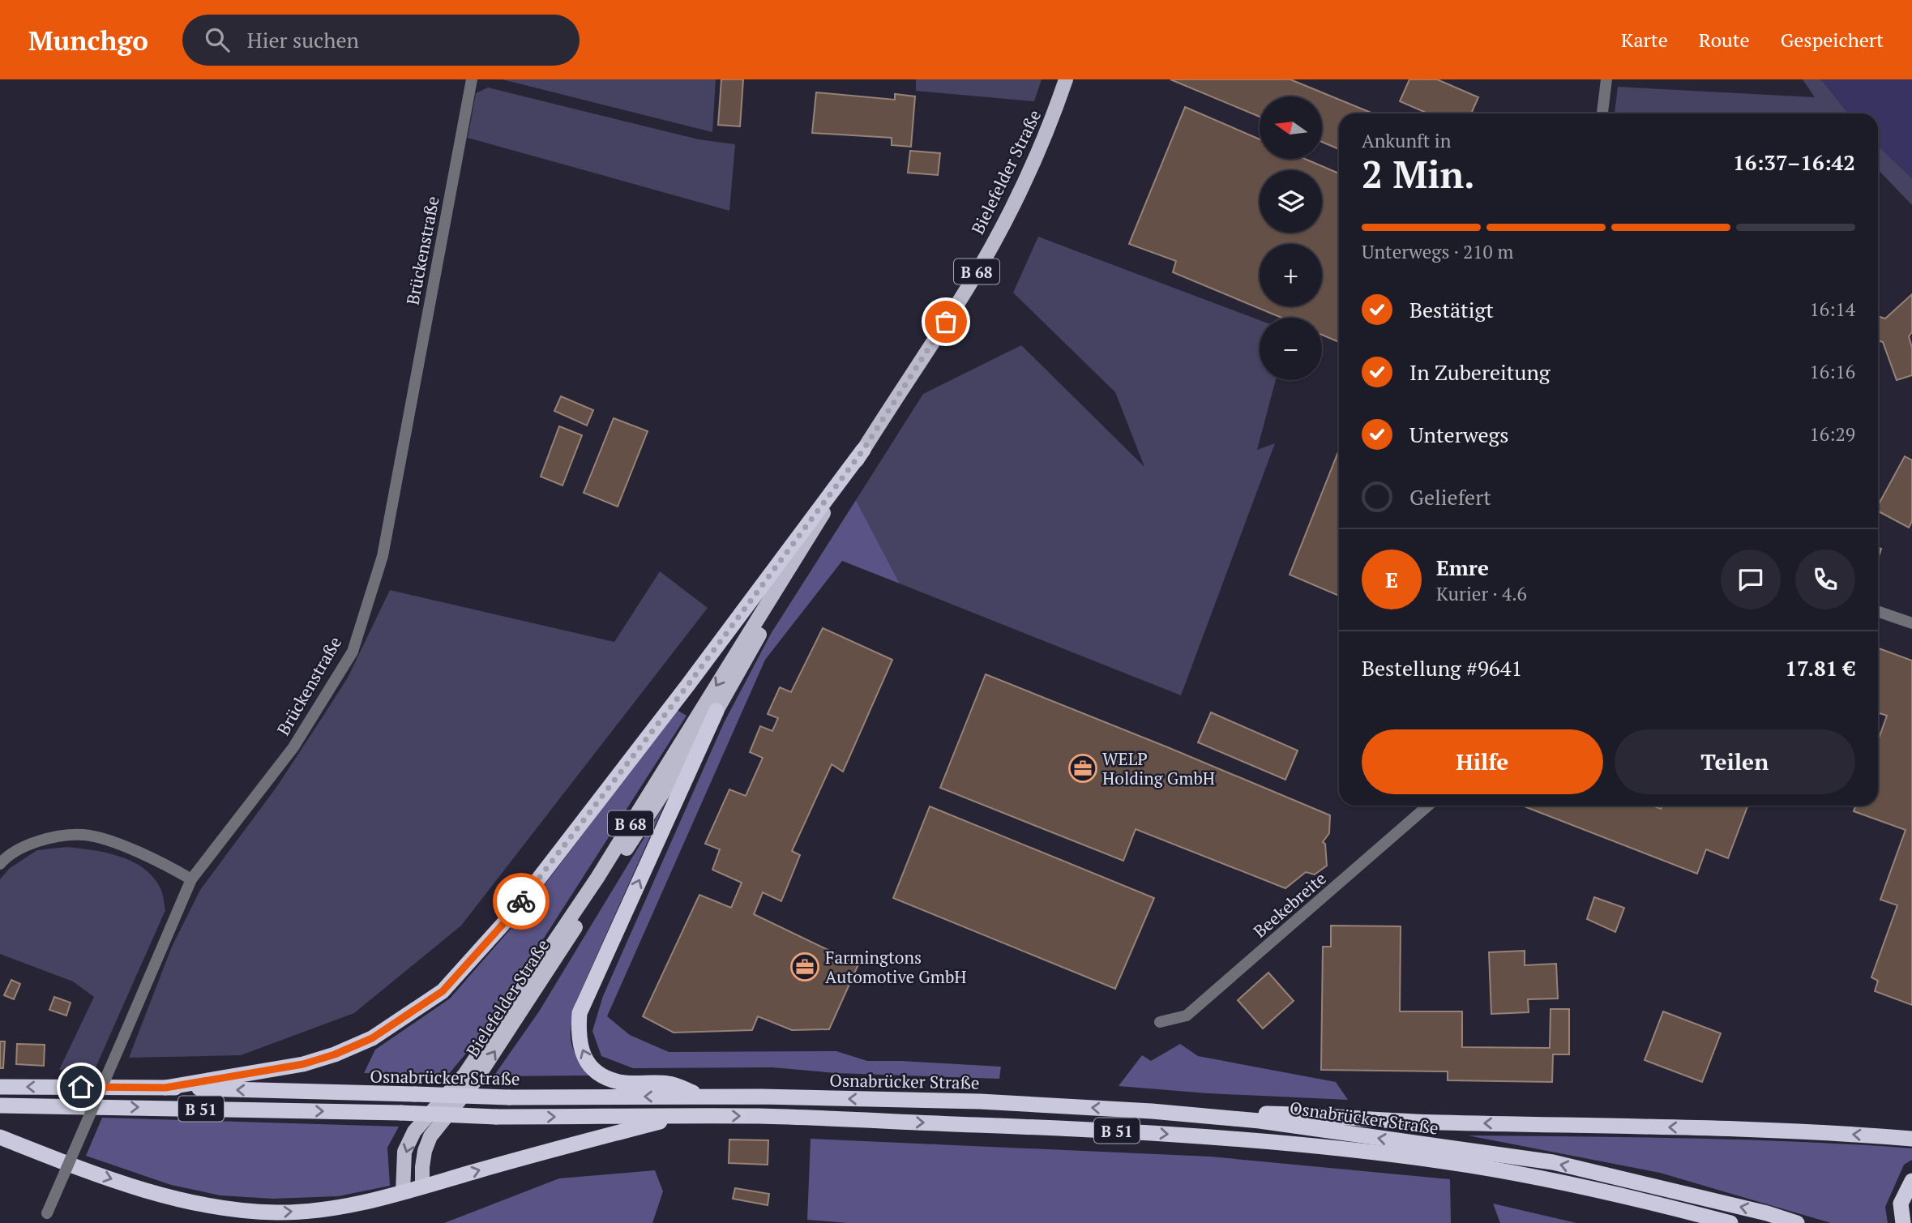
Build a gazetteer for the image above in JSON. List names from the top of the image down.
{
  "streets": {
    "highway": ["B 68", "Osnabrücker Straße", "B 51"],
    "main road": ["Bielefelder Straße"],
    "street": ["Brückenstraße", "Beekebreite"]
  },
  "crossings": [
    ["Bielefelder Straße", "B 68"],
    ["B 68", "Osnabrücker Straße"]
  ],
  "places": {
    "office": ["WELP Holding GmbH", "Farmingtons Automotive GmbH"]
  },
  "north": "left",
  "page": {
    "header": "Munchgo",
    "search": "Hier suchen",
    "nav": ["Karte", "Route", "Gespeichert"],
    "map_buttons": ["+", "−"],
    "heading": ["2 Min.", "Ankunft in", "16:37–16:42"],
    "panel": [
      "Emre",
      "Kurier · 4.6",
      "Bestellung #9641",
      "17.81 €"
    ],
    "bar": "Unterwegs · 210 m",
    "list": [
      ["Bestätigt", "16:14"],
      ["In Zubereitung", "16:16"],
      ["Unterwegs", "16:29"],
      "Geliefert"
    ],
    "round": "E",
    "buttons": ["Hilfe", "Teilen"]
  }
}
